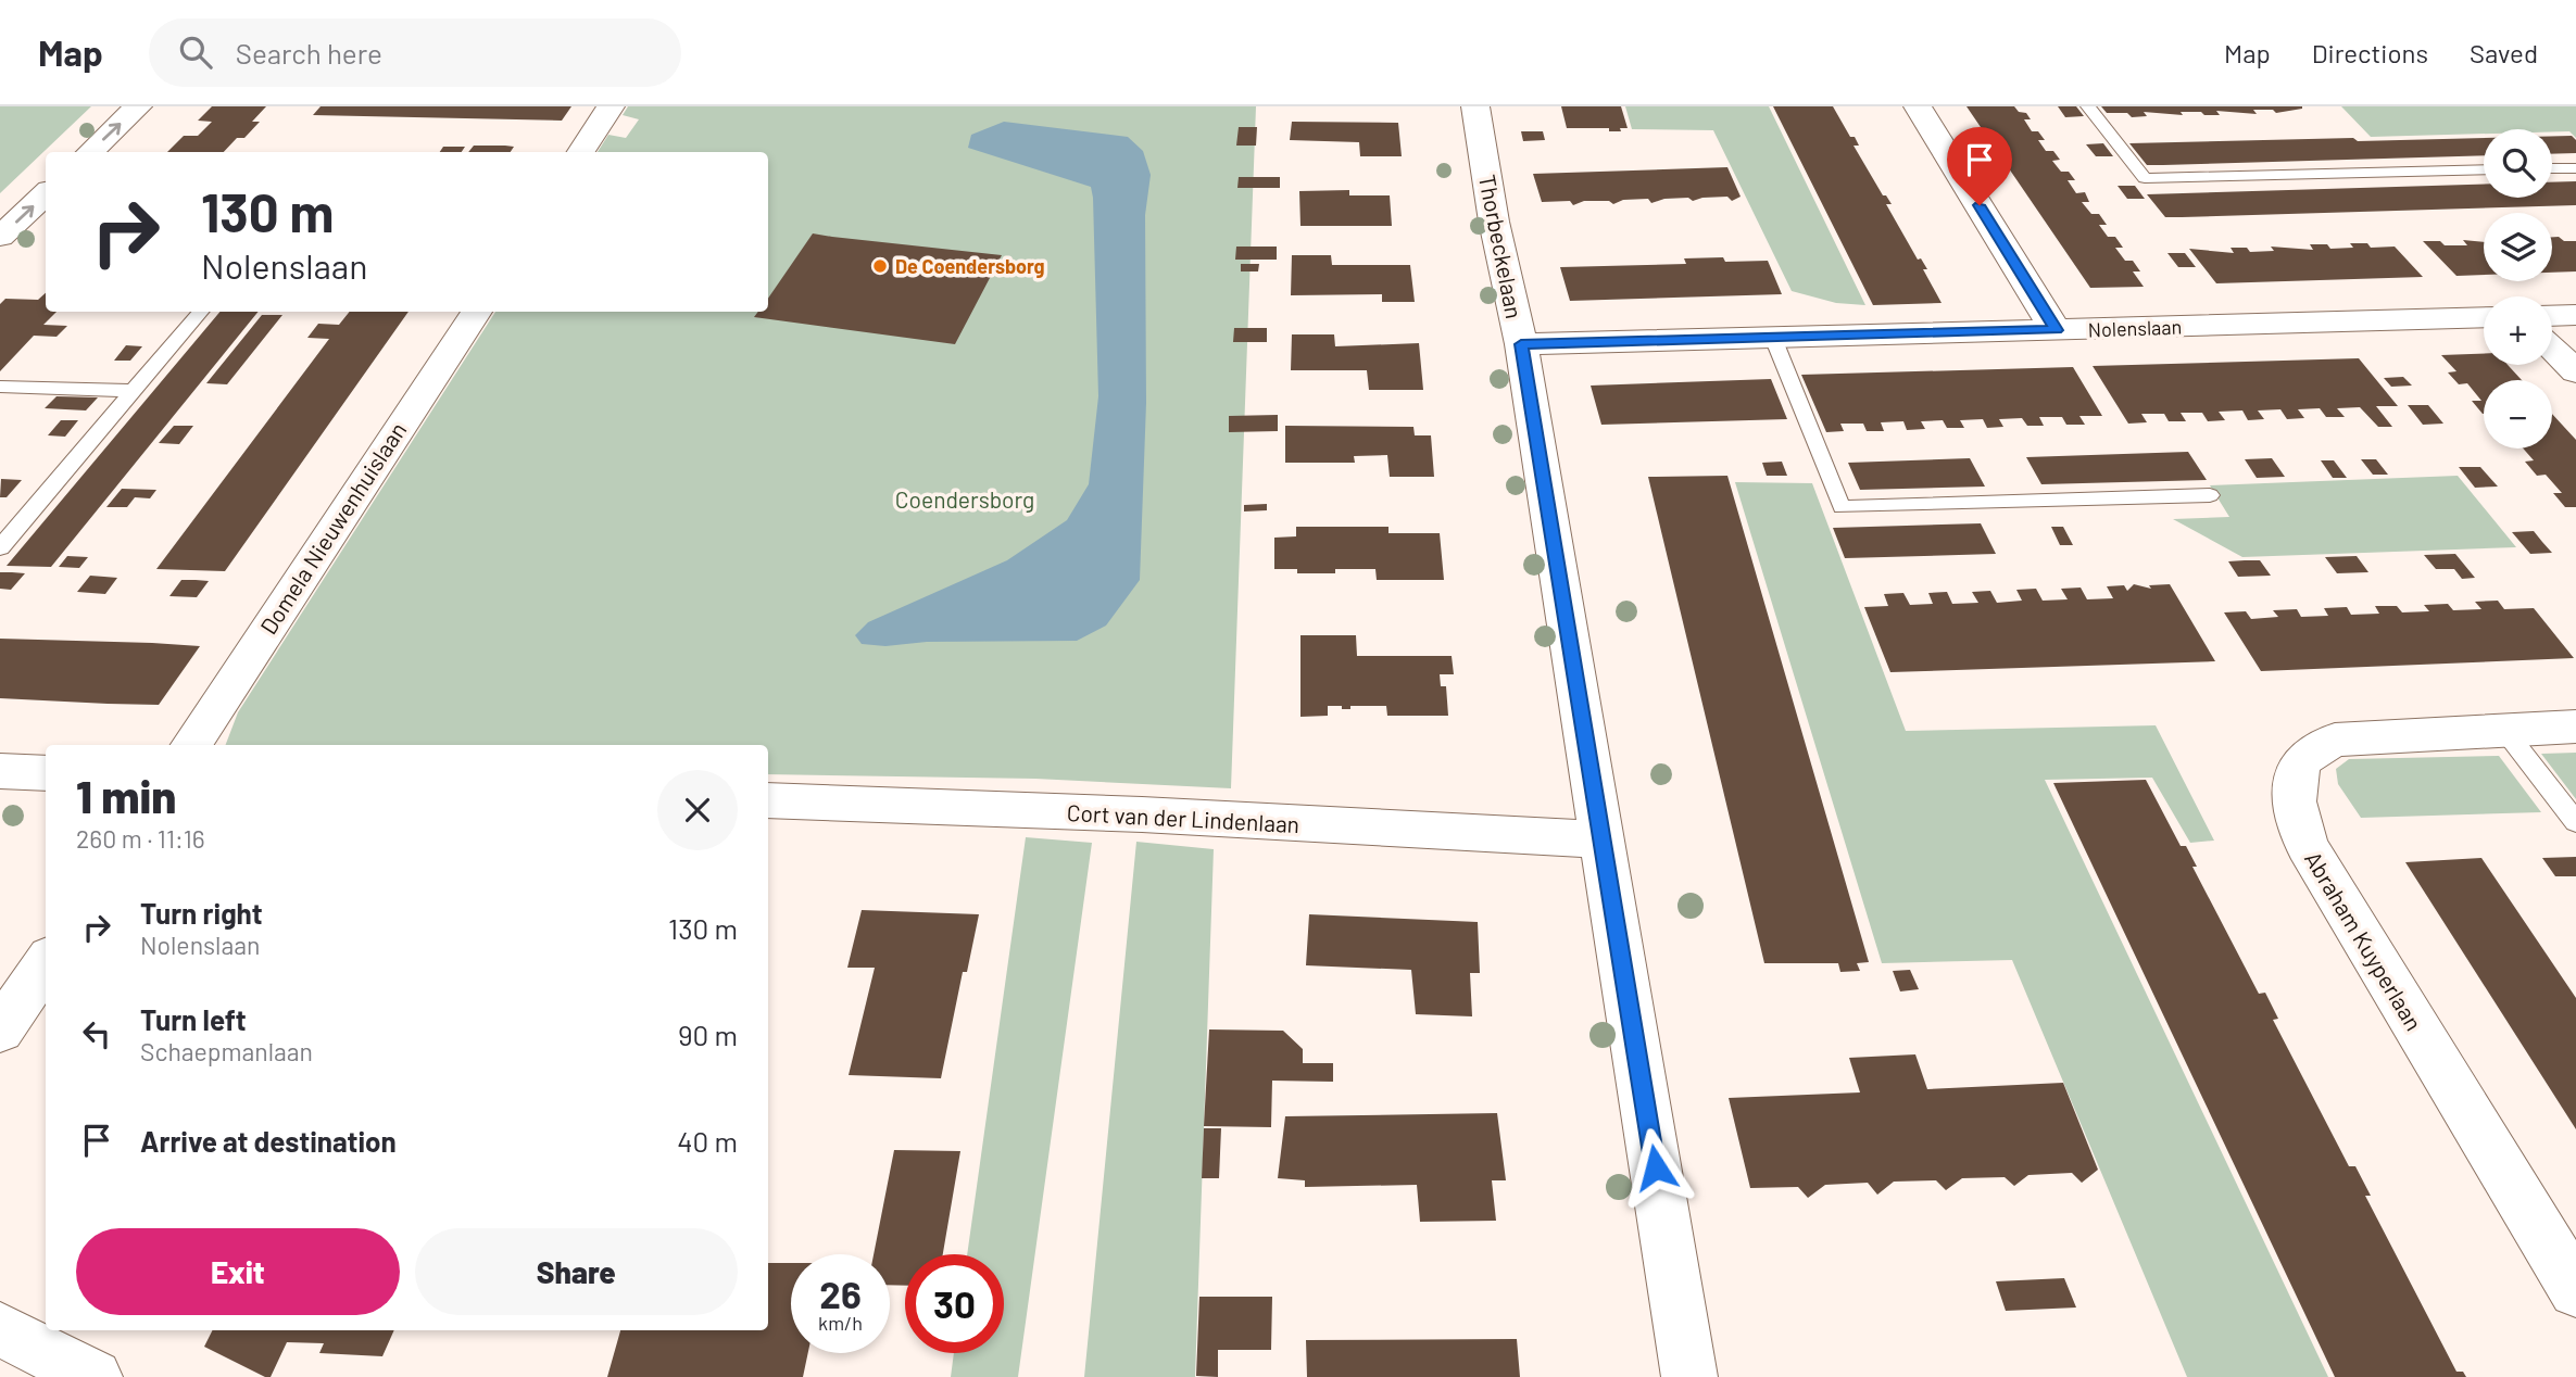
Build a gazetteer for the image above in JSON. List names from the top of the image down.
{
  "streets": {
    "street": [
      "Thorbeckelaan",
      "Nolenslaan",
      "Domela Nieuwenhuislaan",
      "Cort van der Lindenlaan",
      "Abraham Kuyperlaan"
    ]
  },
  "crossings": [
    ["Thorbeckelaan", "Nolenslaan"],
    ["Thorbeckelaan", "Cort van der Lindenlaan"]
  ],
  "parks": ["Coendersborg"],
  "places": ["De Coendersborg"],
  "page": {
    "header": "Map",
    "search": "Search here",
    "nav": ["Map", "Directions", "Saved"],
    "map_buttons": ["+", "−"],
    "turn": ["130 m", "Nolenslaan"],
    "heading": ["1 min", "260 m · 11:16"],
    "list": [
      {
        "name": "Turn right",
        "note": "Nolenslaan",
        "value": "130 m"
      },
      {
        "name": "Turn left",
        "note": "Schaepmanlaan",
        "value": "90 m"
      },
      {
        "name": "Arrive at destination",
        "value": "40 m"
      }
    ],
    "buttons": ["Exit", "Share"],
    "speed": "26 km/h",
    "limit": "30"
  }
}
